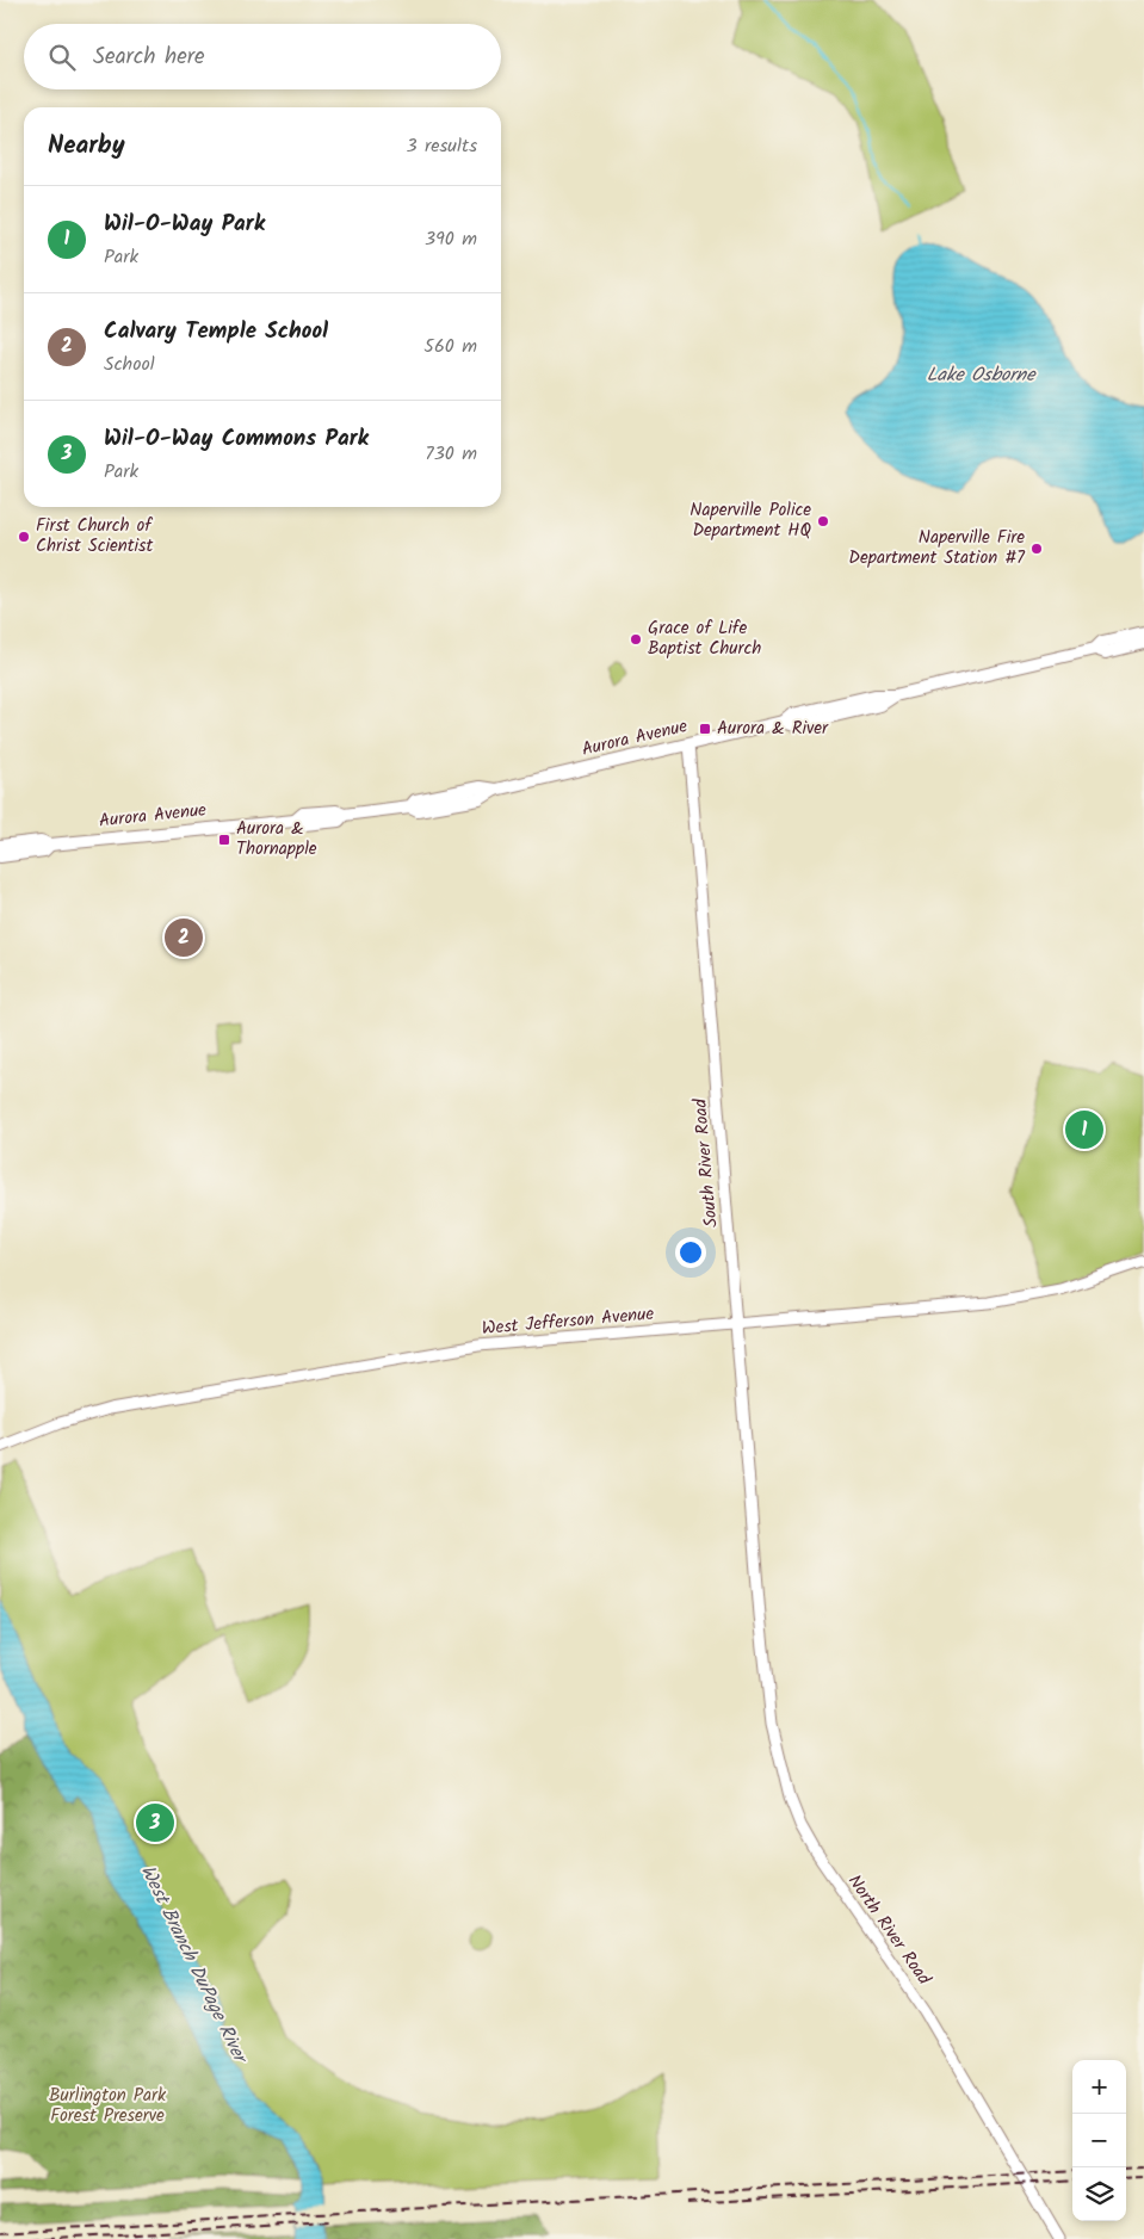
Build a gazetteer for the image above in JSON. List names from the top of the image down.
{
  "streets": {
    "main road": ["Aurora Avenue"],
    "street": ["South River Road", "West Jefferson Avenue", "North River Road"]
  },
  "crossings": [
    ["Aurora Avenue", "South River Road"],
    ["South River Road", "West Jefferson Avenue"],
    ["South River Road", "North River Road"]
  ],
  "water": ["Lake Osborne", "West Branch DuPage River"],
  "parks": ["Burlington Park Forest Preserve"],
  "places": {
    "other": [
      "Naperville Police Department HQ",
      "First Church of Christ Scientist",
      "Naperville Fire Department Station #7",
      "Grace of Life Baptist Church"
    ],
    "transit": ["Aurora & River", "Aurora & Thornapple"]
  },
  "page": {
    "search": "Search here",
    "heading": ["Nearby", "3 results"],
    "list": [
      {
        "mark": "1",
        "name": "Wil-O-Way Park",
        "note": "Park",
        "value": "390 m"
      },
      {
        "mark": "2",
        "name": "Calvary Temple School",
        "note": "School",
        "value": "560 m"
      },
      {
        "mark": "3",
        "name": "Wil-O-Way Commons Park",
        "note": "Park",
        "value": "730 m"
      }
    ],
    "pins": ["2", "1", "3"],
    "map_buttons": ["+", "−"]
  }
}
